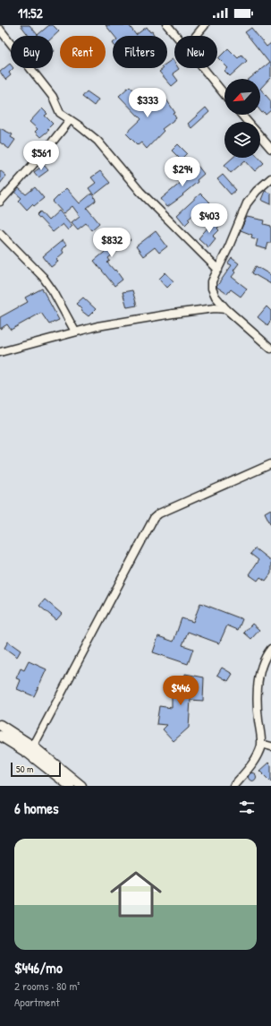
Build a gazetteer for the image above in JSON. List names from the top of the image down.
{
  "scale_bar": "50 m",
  "north": "bottom left",
  "page": {
    "status": "11:52",
    "chip": [
      "Buy",
      "Rent",
      "Filters",
      "New"
    ],
    "price": [
      "$333",
      "$561",
      "$294",
      "$403",
      "$832",
      "$446"
    ],
    "scale": "50 m",
    "heading": "6 homes",
    "list": [
      {
        "name": "$446/mo",
        "note": "2 rooms · 80 m² · Apartment"
      }
    ]
  }
}
